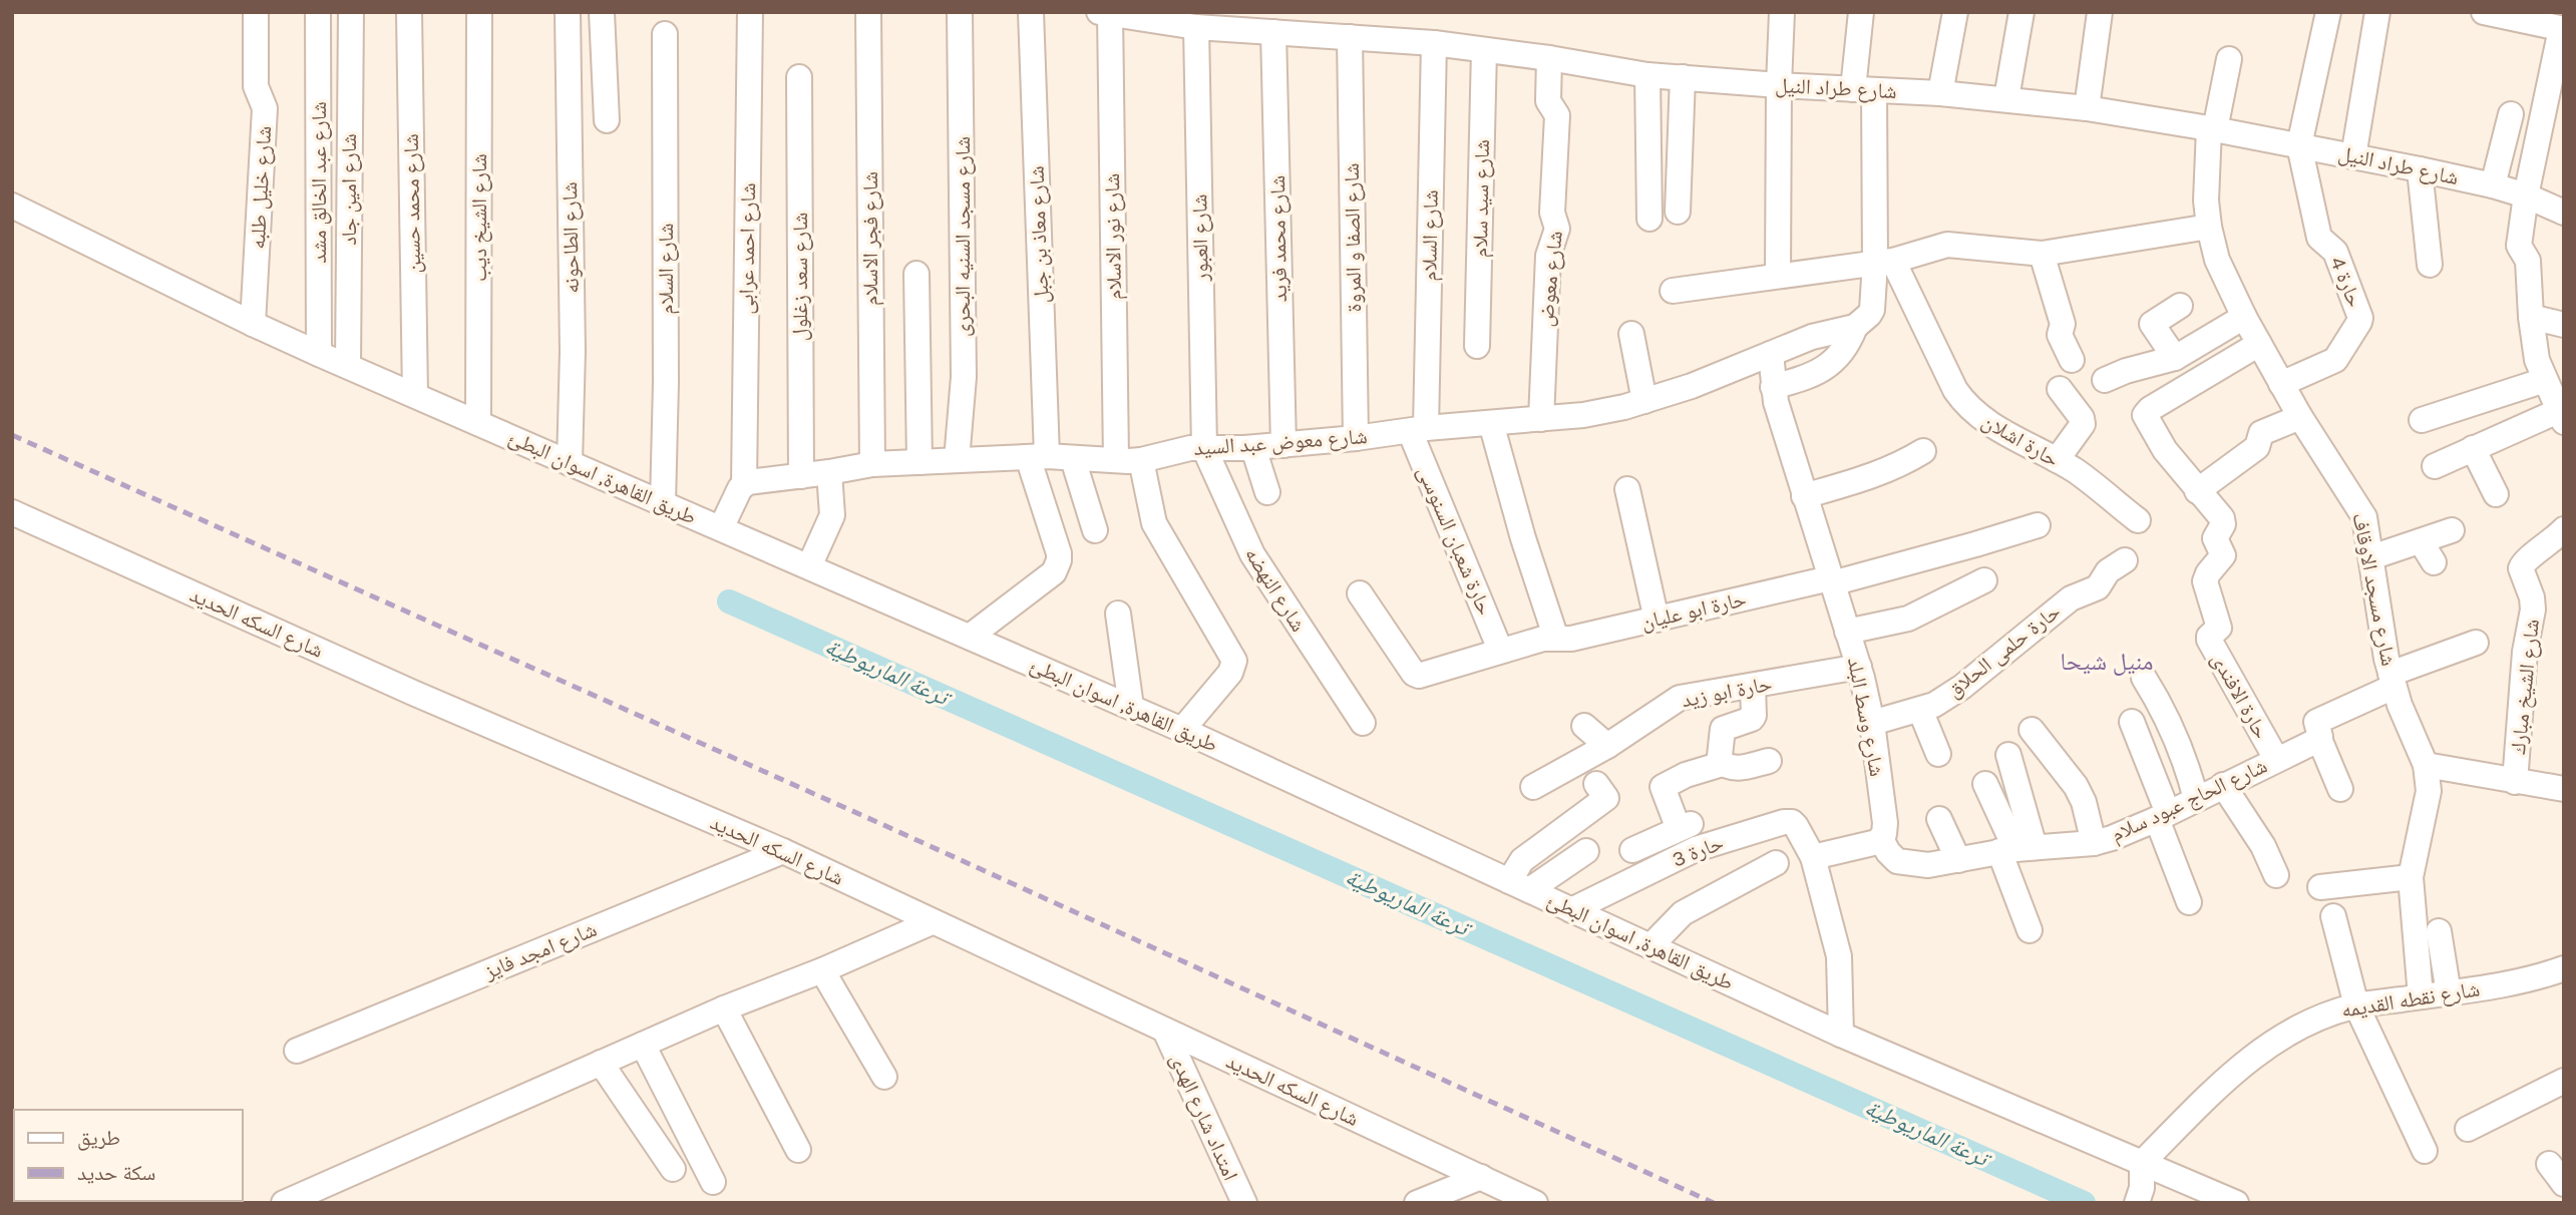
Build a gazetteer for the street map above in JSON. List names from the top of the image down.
{
  "streets": {
    "street": [
      "شارع طراد النيل",
      "شارع عبد الخالق مشد",
      "شارع خليل طلبه",
      "شارع امين جاد",
      "شارع سيد سلام",
      "شارع محمد حسين",
      "شارع الشيخ ديب",
      "شارع معاذ بن جبل",
      "شارع السلام",
      "شارع مسجد السنيه البحرى",
      "شارع نور الاسلام",
      "شارع الطاحونه",
      "شارع العبور",
      "شارع الصفا و المروة",
      "شارع فجر الاسلام",
      "شارع محمد فريد",
      "شارع احمد عرابى",
      "شارع سعد زغلول",
      "شارع معوض",
      "حارة 4",
      "حارة اشلان",
      "شارع معوض عبد السيد",
      "طريق القاهرة, اسوان البطئ",
      "حارة شعبان السنوسى",
      "شارع النهضه",
      "شارع مسجد الاوقاف",
      "حارة ابو عليان",
      "شارع السكه الحديد",
      "حارة حلمى الحلاق",
      "شارع الشيخ مبارك",
      "حارة ابو زيد",
      "حارة الافندى",
      "شارع وسط البلد",
      "شارع الحاج عبود سلام",
      "حارة 3",
      "شارع امجد فايز",
      "شارع نقطه القديمه",
      "امتداد شارع الهدى"
    ]
  },
  "crossings": [
    ["شارع طراد النيل", "شارع سيد سلام"],
    ["شارع طراد النيل", "شارع السلام"],
    ["شارع طراد النيل", "شارع نور الاسلام"],
    ["شارع طراد النيل", "شارع العبور"],
    ["شارع طراد النيل", "شارع الصفا و المروة"],
    ["شارع طراد النيل", "شارع محمد فريد"],
    ["شارع طراد النيل", "شارع معوض"],
    ["شارع طراد النيل", "حارة 4"],
    ["شارع طراد النيل", "شارع مسجد الاوقاف"],
    ["شارع عبد الخالق مشد", "طريق القاهرة, اسوان البطئ"],
    ["شارع خليل طلبه", "طريق القاهرة, اسوان البطئ"],
    ["شارع امين جاد", "طريق القاهرة, اسوان البطئ"],
    ["شارع محمد حسين", "طريق القاهرة, اسوان البطئ"],
    ["شارع الشيخ ديب", "طريق القاهرة, اسوان البطئ"],
    ["شارع معاذ بن جبل", "شارع معوض عبد السيد"],
    ["شارع معاذ بن جبل", "طريق القاهرة, اسوان البطئ"],
    ["شارع السلام", "شارع معوض عبد السيد"],
    ["شارع السلام", "طريق القاهرة, اسوان البطئ"],
    ["شارع السلام", "حارة شعبان السنوسى"],
    ["شارع مسجد السنيه البحرى", "شارع معوض عبد السيد"],
    ["شارع نور الاسلام", "شارع معوض عبد السيد"],
    ["شارع الطاحونه", "طريق القاهرة, اسوان البطئ"],
    ["شارع العبور", "شارع معوض عبد السيد"],
    ["شارع العبور", "شارع النهضه"],
    ["شارع الصفا و المروة", "شارع معوض عبد السيد"],
    ["شارع فجر الاسلام", "شارع معوض عبد السيد"],
    ["شارع محمد فريد", "شارع معوض عبد السيد"],
    ["شارع احمد عرابى", "شارع معوض عبد السيد"],
    ["شارع سعد زغلول", "شارع معوض عبد السيد"],
    ["شارع معوض", "شارع معوض عبد السيد"],
    ["حارة 4", "شارع مسجد الاوقاف"],
    ["شارع معوض عبد السيد", "حارة شعبان السنوسى"],
    ["شارع معوض عبد السيد", "شارع النهضه"],
    ["شارع معوض عبد السيد", "شارع وسط البلد"],
    ["طريق القاهرة, اسوان البطئ", "حارة 3"],
    ["طريق القاهرة, اسوان البطئ", "شارع نقطه القديمه"],
    ["حارة شعبان السنوسى", "حارة ابو عليان"],
    ["شارع مسجد الاوقاف", "شارع نقطه القديمه"],
    ["حارة ابو عليان", "شارع وسط البلد"],
    ["شارع السكه الحديد", "شارع امجد فايز"],
    ["شارع السكه الحديد", "امتداد شارع الهدى"],
    ["حارة حلمى الحلاق", "شارع وسط البلد"],
    ["حارة ابو زيد", "شارع وسط البلد"],
    ["حارة الافندى", "شارع الحاج عبود سلام"],
    ["شارع وسط البلد", "شارع الحاج عبود سلام"]
  ],
  "districts": ["منيل شيحا"],
  "water": ["ترعة الماريوطية"],
  "legend": ["طريق", "سكة حديد"]
}
